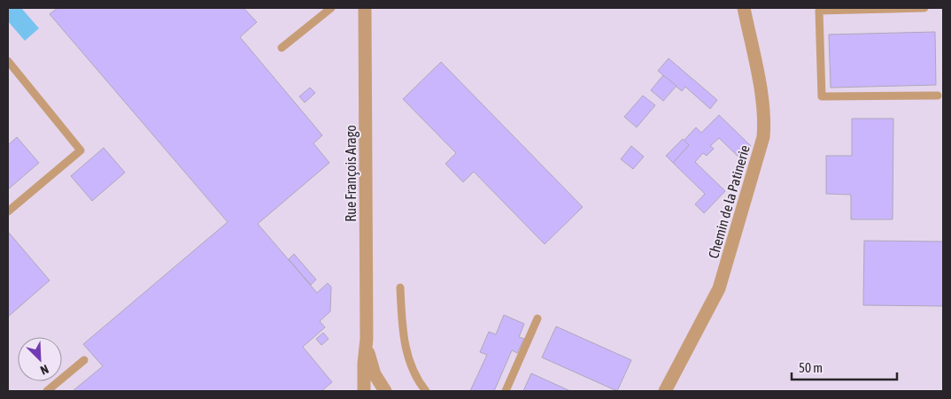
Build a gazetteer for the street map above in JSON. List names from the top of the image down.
{
  "streets": {
    "street": ["Rue François Arago", "Chemin de la Patinerie"]
  },
  "scale_bar": "50 m",
  "north": "bottom right"
}
